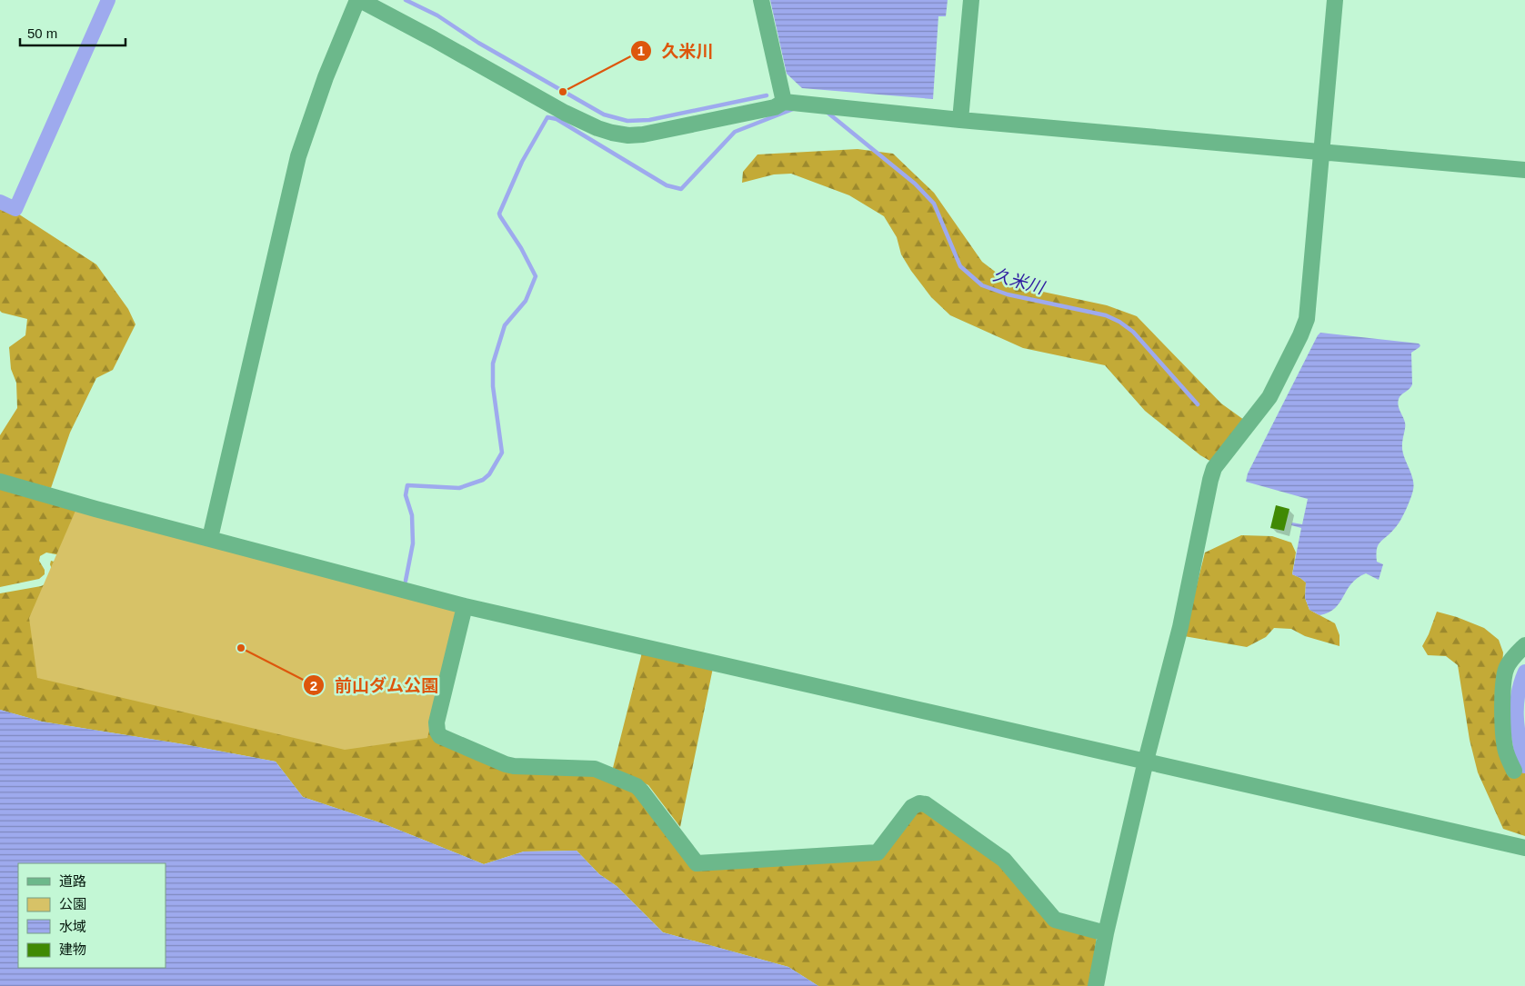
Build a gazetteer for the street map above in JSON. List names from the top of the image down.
{
  "water": ["久米川"],
  "places": ["久米川", "前山ダム公園"],
  "legend": [
    "道路",
    "公園",
    "水域",
    "建物"
  ],
  "scale_bar": "50 m"
}
